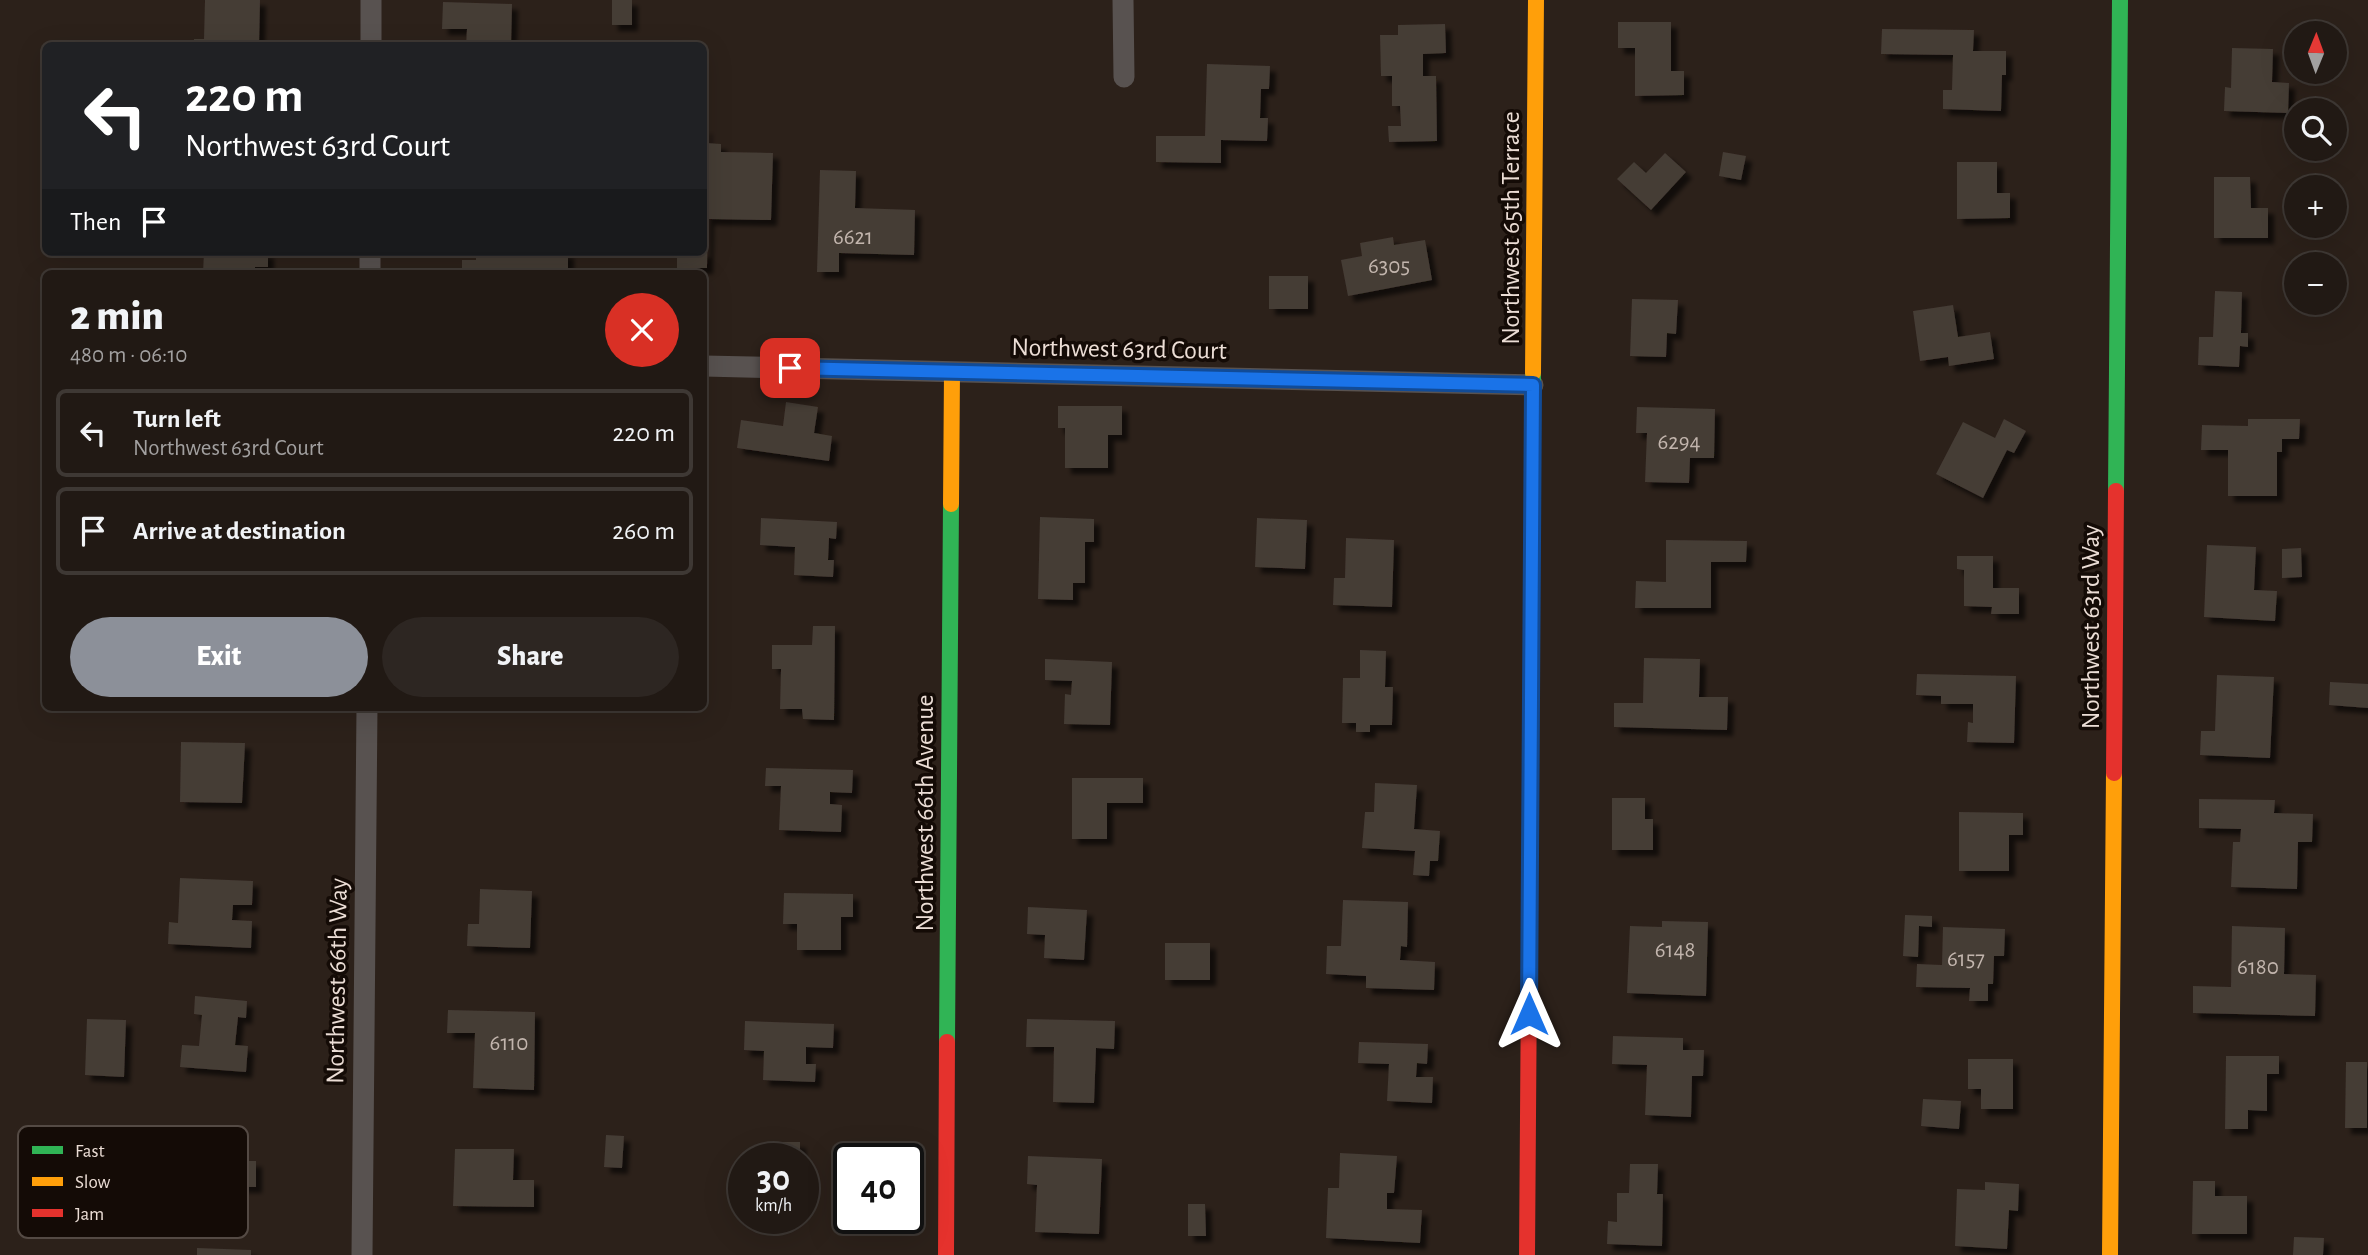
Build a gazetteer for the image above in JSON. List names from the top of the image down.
{
  "streets": {
    "street": [
      "Northwest 65th Terrace",
      "Northwest 63rd Court",
      "Northwest 63rd Way",
      "Northwest 66th Avenue",
      "Northwest 66th Way"
    ]
  },
  "crossings": [
    ["Northwest 65th Terrace", "Northwest 63rd Court"],
    ["Northwest 63rd Court", "Northwest 66th Avenue"]
  ],
  "house_numbers": [
    "6621",
    "6305",
    "6294",
    "6148",
    "6157",
    "6180",
    "6110"
  ],
  "legend": ["Fast", "Slow", "Jam"],
  "north": "top",
  "page": {
    "map_buttons": ["+", "−"],
    "turn": ["220 m", "Northwest 63rd Court"],
    "then": "Then",
    "heading": ["2 min", "480 m · 06:10"],
    "list": [
      {
        "name": "Turn left",
        "note": "Northwest 63rd Court",
        "value": "220 m"
      },
      {
        "name": "Arrive at destination",
        "value": "260 m"
      }
    ],
    "buttons": ["Exit", "Share"],
    "speed": "30 km/h",
    "limit": "40"
  }
}
